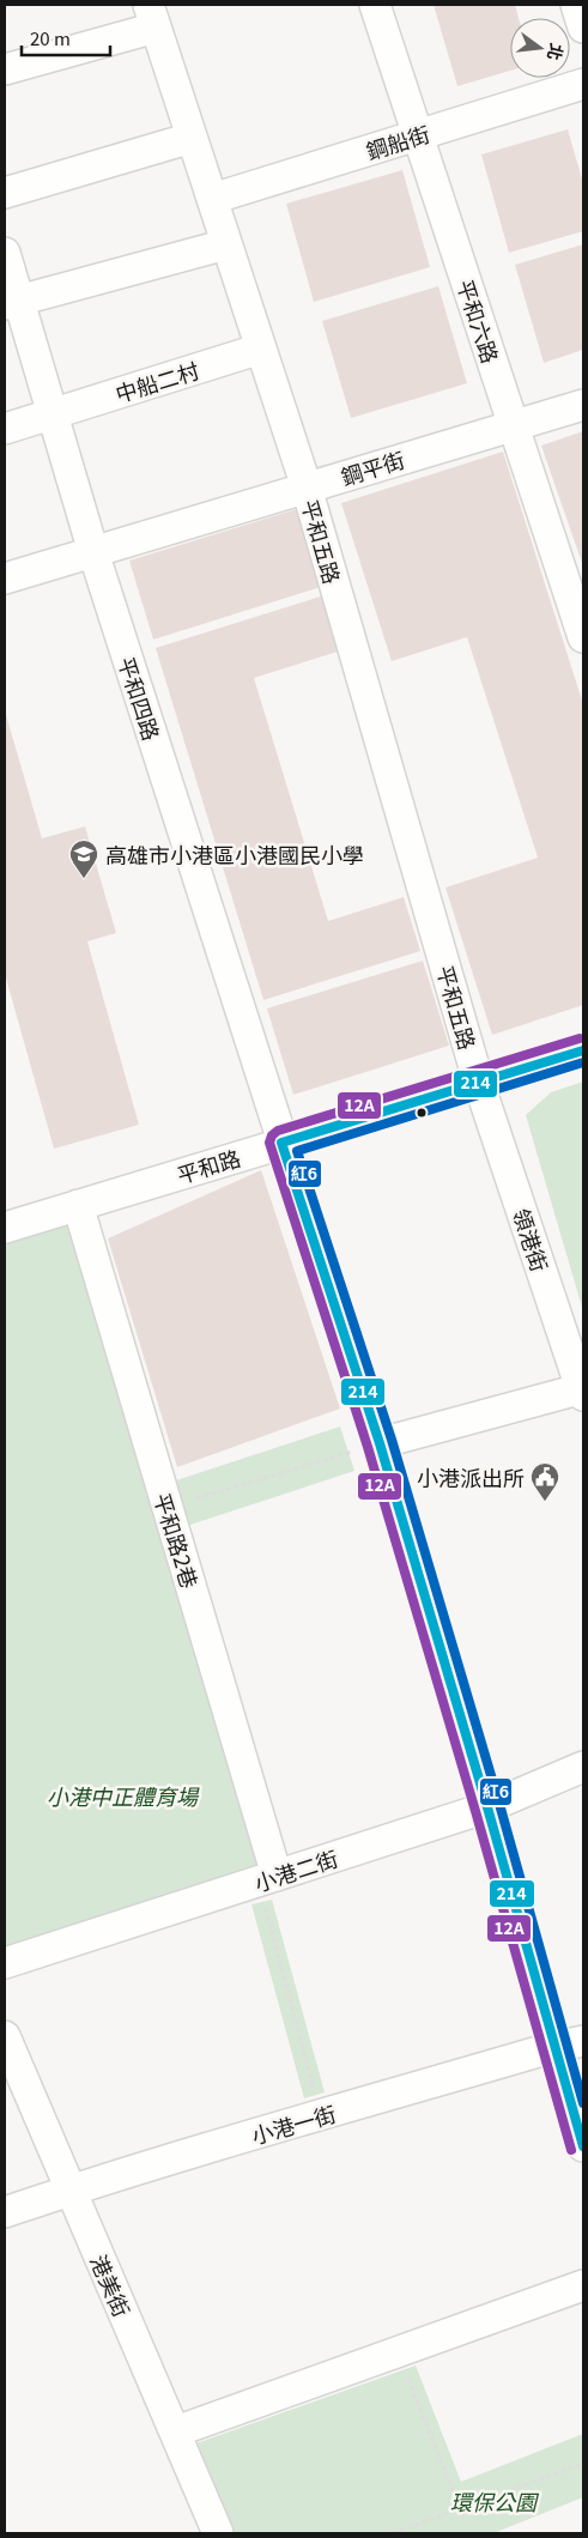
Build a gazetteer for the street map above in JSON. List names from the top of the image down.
{
  "streets": {
    "street": [
      "鋼船街",
      "平和六路",
      "中船二村",
      "鋼平街",
      "平和五路",
      "平和四路",
      "平和路",
      "領港街",
      "平和路2巷",
      "小港二街",
      "小港一街",
      "港美街"
    ]
  },
  "crossings": [
    ["鋼船街", "平和六路"],
    ["鋼船街", "平和五路"],
    ["平和六路", "鋼平街"],
    ["中船二村", "平和五路"],
    ["中船二村", "平和四路"],
    ["鋼平街", "平和五路"],
    ["鋼平街", "平和四路"],
    ["平和五路", "平和路"],
    ["平和五路", "領港街"],
    ["平和四路", "平和路"],
    ["平和四路", "小港二街"],
    ["平和四路", "小港一街"],
    ["平和路", "領港街"],
    ["平和路", "平和路2巷"],
    ["平和路2巷", "小港二街"],
    ["小港一街", "港美街"]
  ],
  "parks": ["小港中正體育場", "環保公園"],
  "places": {
    "school or university": ["高雄市小港區小港國民小學"],
    "public building": ["小港派出所"]
  },
  "lines": ["transit line 12A", "transit line 214", "transit line 紅6"],
  "scale_bar": "20 m",
  "north": "right"
}
